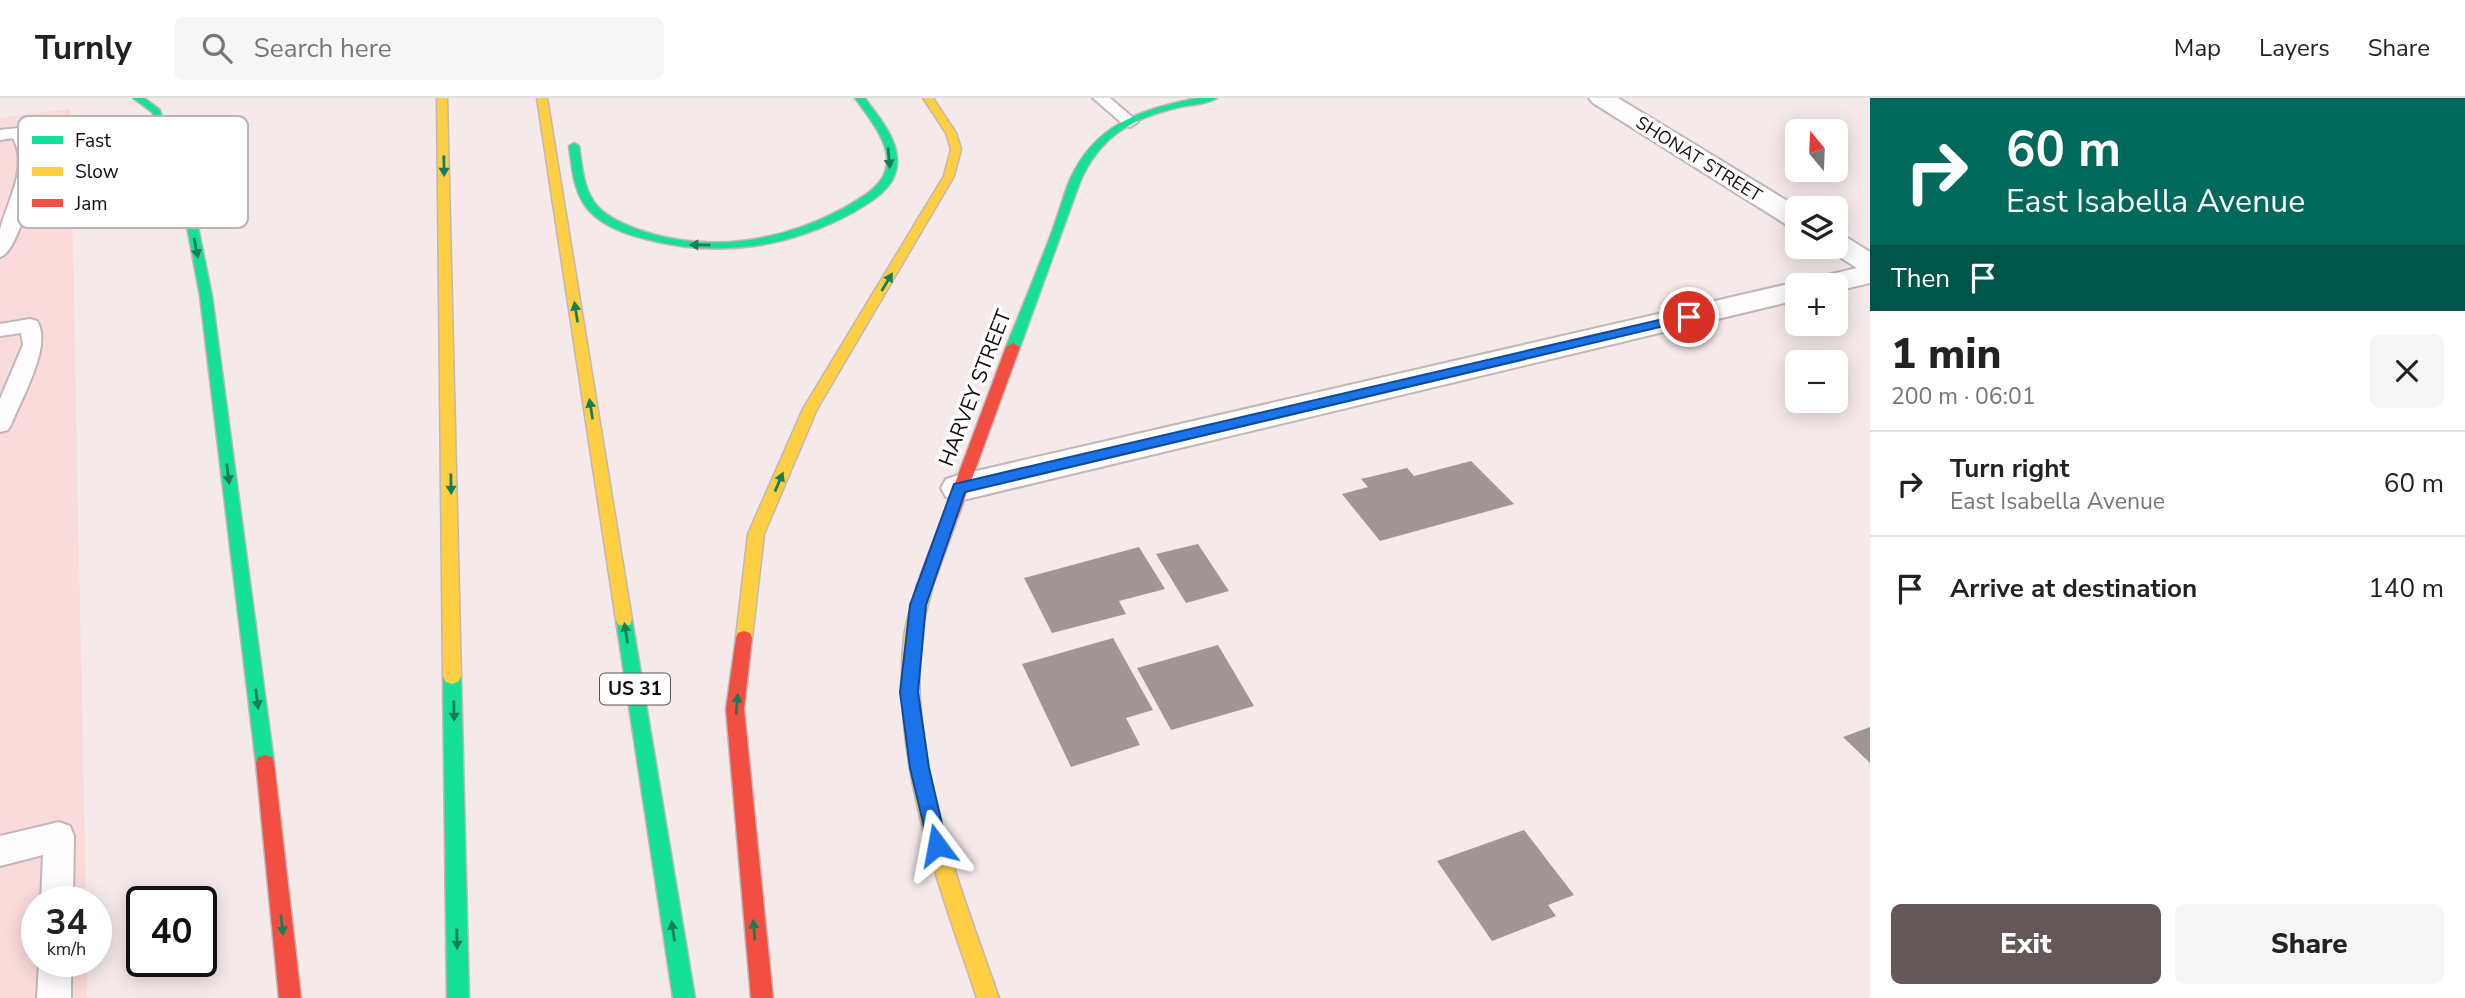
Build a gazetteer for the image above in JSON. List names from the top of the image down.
{
  "streets": {
    "main road": ["HARVEY STREET", "US 31"],
    "street": ["SHONAT STREET"]
  },
  "legend": ["Fast", "Slow", "Jam"],
  "north": "top",
  "page": {
    "header": "Turnly",
    "search": "Search here",
    "nav": ["Map", "Layers", "Share"],
    "turn": ["60 m", "East Isabella Avenue"],
    "map_buttons": ["+", "−"],
    "then": "Then",
    "heading": ["1 min", "200 m · 06:01"],
    "list": [
      {
        "name": "Turn right",
        "note": "East Isabella Avenue",
        "value": "60 m"
      },
      {
        "name": "Arrive at destination",
        "value": "140 m"
      }
    ],
    "speed": "34 km/h",
    "limit": "40",
    "buttons": ["Exit", "Share"]
  }
}
